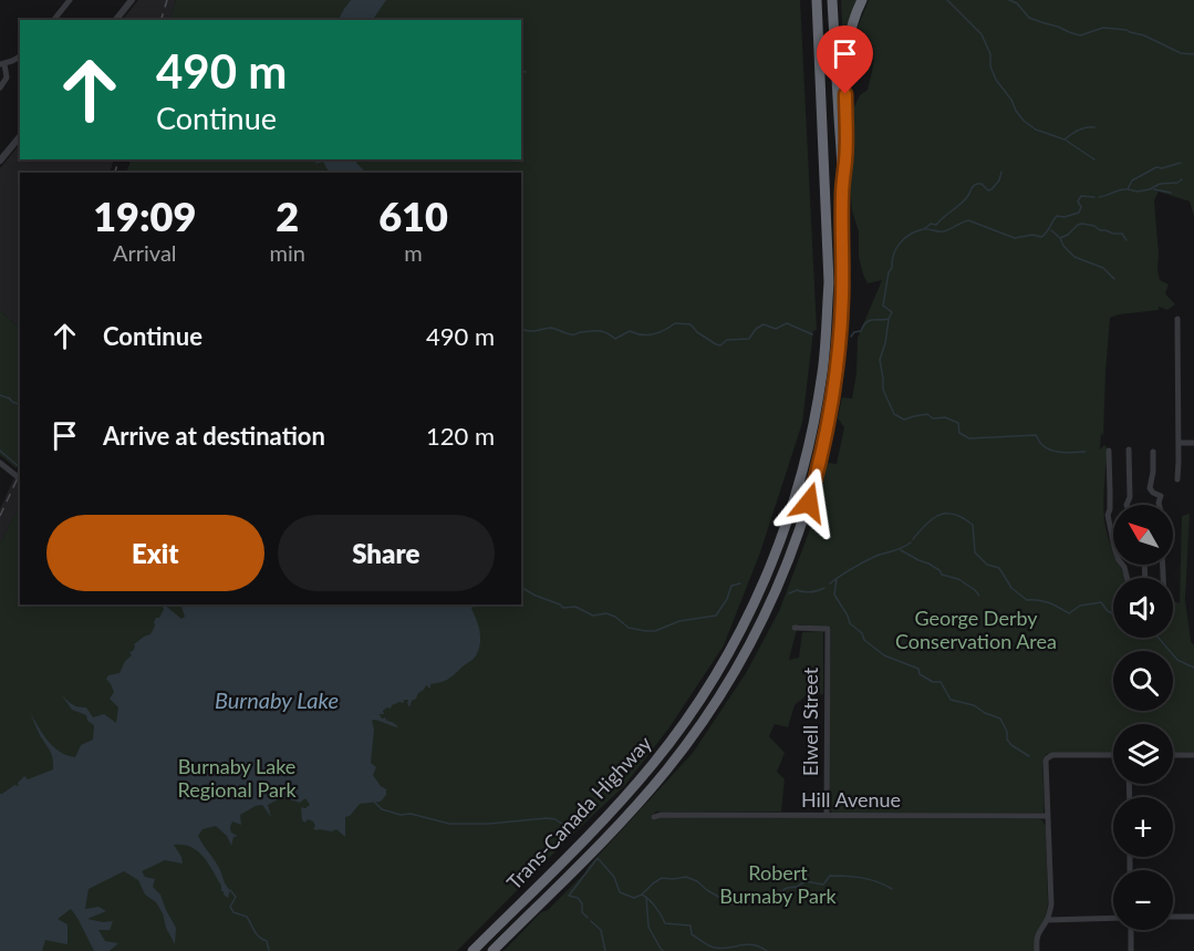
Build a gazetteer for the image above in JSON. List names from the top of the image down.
{
  "streets": {
    "highway": ["Trans-Canada Highway"],
    "street": ["Elwell Street", "Hill Avenue"]
  },
  "crossings": [
    ["Elwell Street", "Hill Avenue"]
  ],
  "water": ["Burnaby Lake"],
  "parks": ["George Derby Conservation Area", "Burnaby Lake Regional Park", "Robert Burnaby Park"],
  "north": "top left",
  "page": {
    "turn": ["490 m", "Continue"],
    "eta": [
      "19:09",
      "Arrival",
      "2",
      "min",
      "610",
      "m"
    ],
    "list": [
      {
        "name": "Continue",
        "value": "490 m"
      },
      {
        "name": "Arrive at destination",
        "value": "120 m"
      }
    ],
    "buttons": ["Exit", "Share"],
    "map_buttons": ["+", "−"]
  }
}
